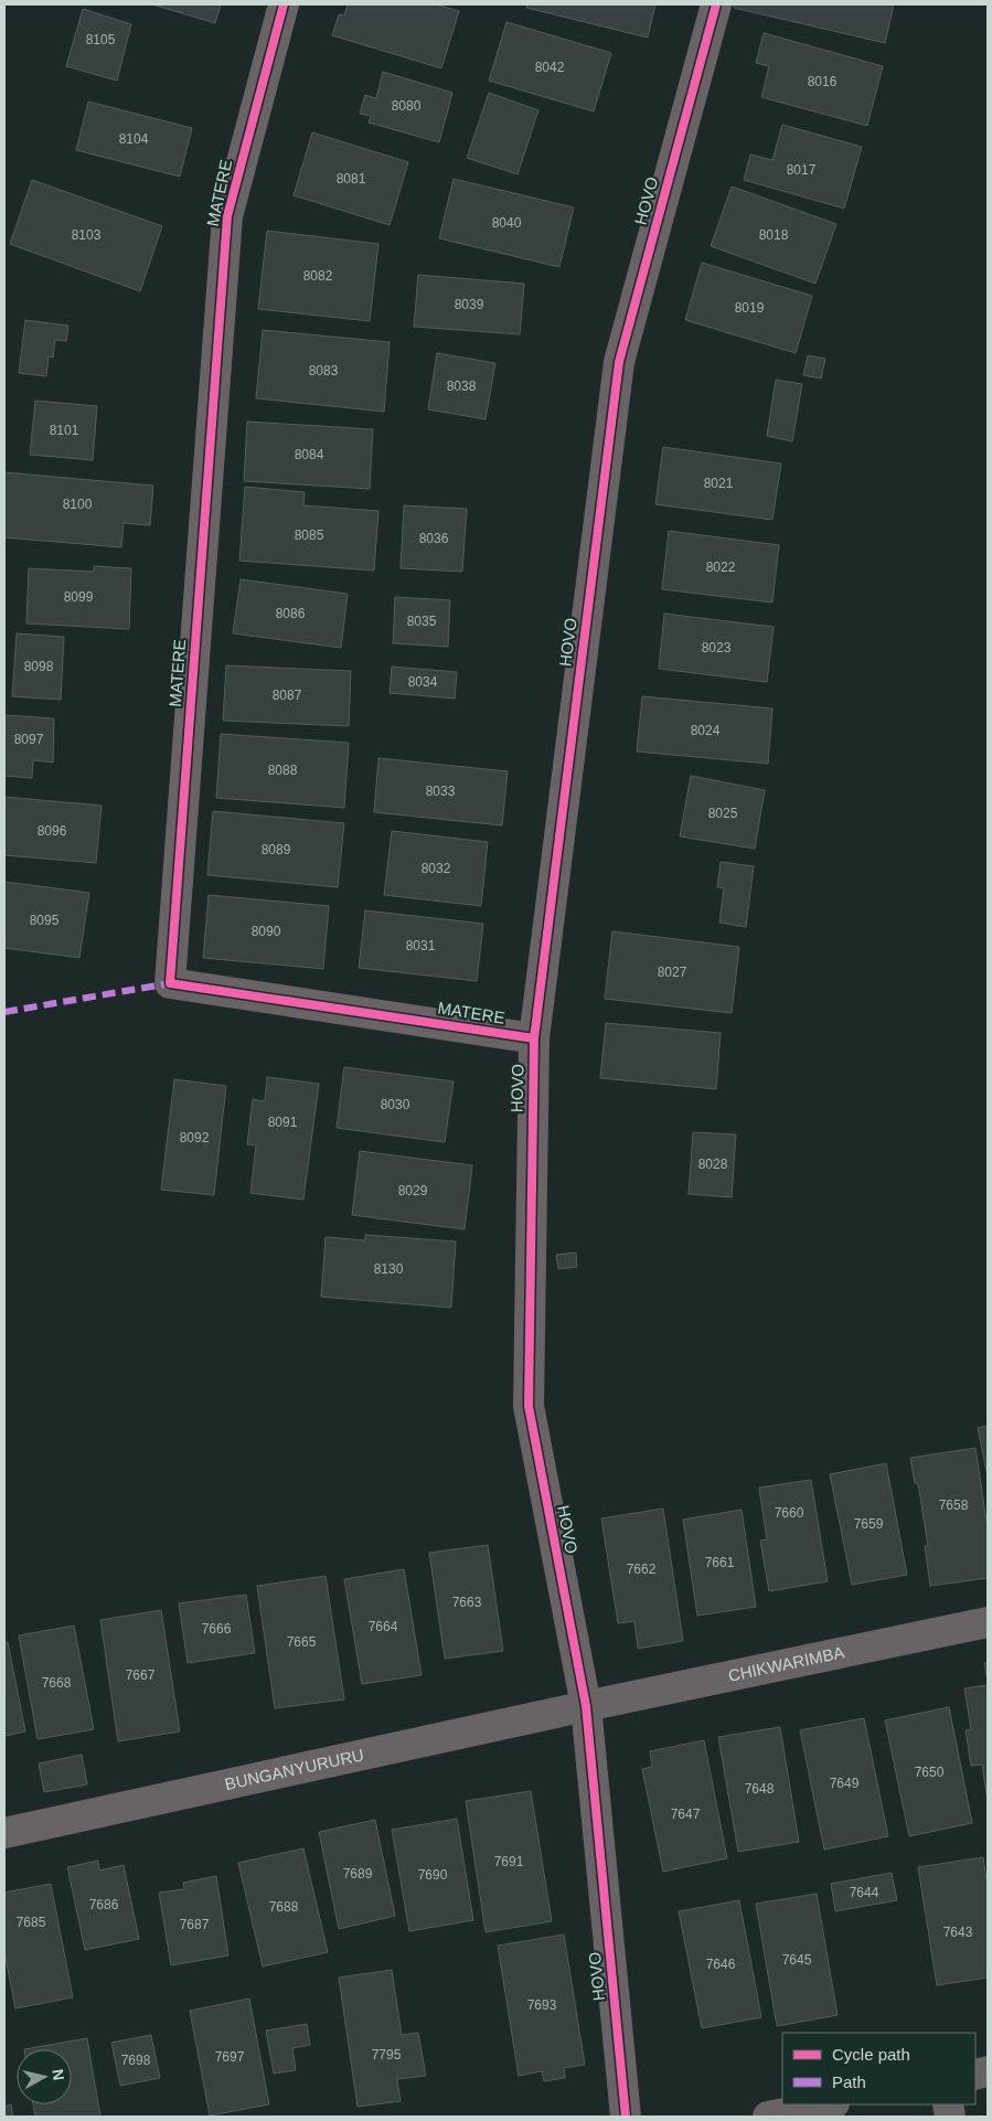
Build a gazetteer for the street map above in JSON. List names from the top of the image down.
{
  "streets": {
    "street": [
      "MATERE",
      "HOVO",
      "CHIKWARIMBA",
      "BUNGANYURURU"
    ]
  },
  "crossings": [
    ["MATERE", "HOVO"],
    ["HOVO", "CHIKWARIMBA"],
    ["HOVO", "BUNGANYURURU"],
    ["CHIKWARIMBA", "BUNGANYURURU"]
  ],
  "house_numbers": [
    "8105",
    "8042",
    "8016",
    "8080",
    "8104",
    "8017",
    "8081",
    "8040",
    "8103",
    "8018",
    "8082",
    "8039",
    "8019",
    "8083",
    "8038",
    "8101",
    "8084",
    "8021",
    "8100",
    "8085",
    "8036",
    "8022",
    "8099",
    "8086",
    "8035",
    "8023",
    "8098",
    "8034",
    "8087",
    "8024",
    "8097",
    "8088",
    "8033",
    "8025",
    "8096",
    "8089",
    "8032",
    "8095",
    "8090",
    "8031",
    "8027",
    "8030",
    "8091",
    "8092",
    "8028",
    "8029",
    "8130",
    "7658",
    "7660",
    "7659",
    "7661",
    "7662",
    "7663",
    "7664",
    "7666",
    "7665",
    "7667",
    "7668",
    "7650",
    "7649",
    "7648",
    "7647",
    "7691",
    "7689",
    "7690",
    "7644",
    "7686",
    "7688",
    "7685",
    "7687",
    "7643",
    "7645",
    "7646",
    "7693",
    "7795",
    "7697",
    "7698"
  ],
  "legend": ["Cycle path", "Path"],
  "north": "right"
}
